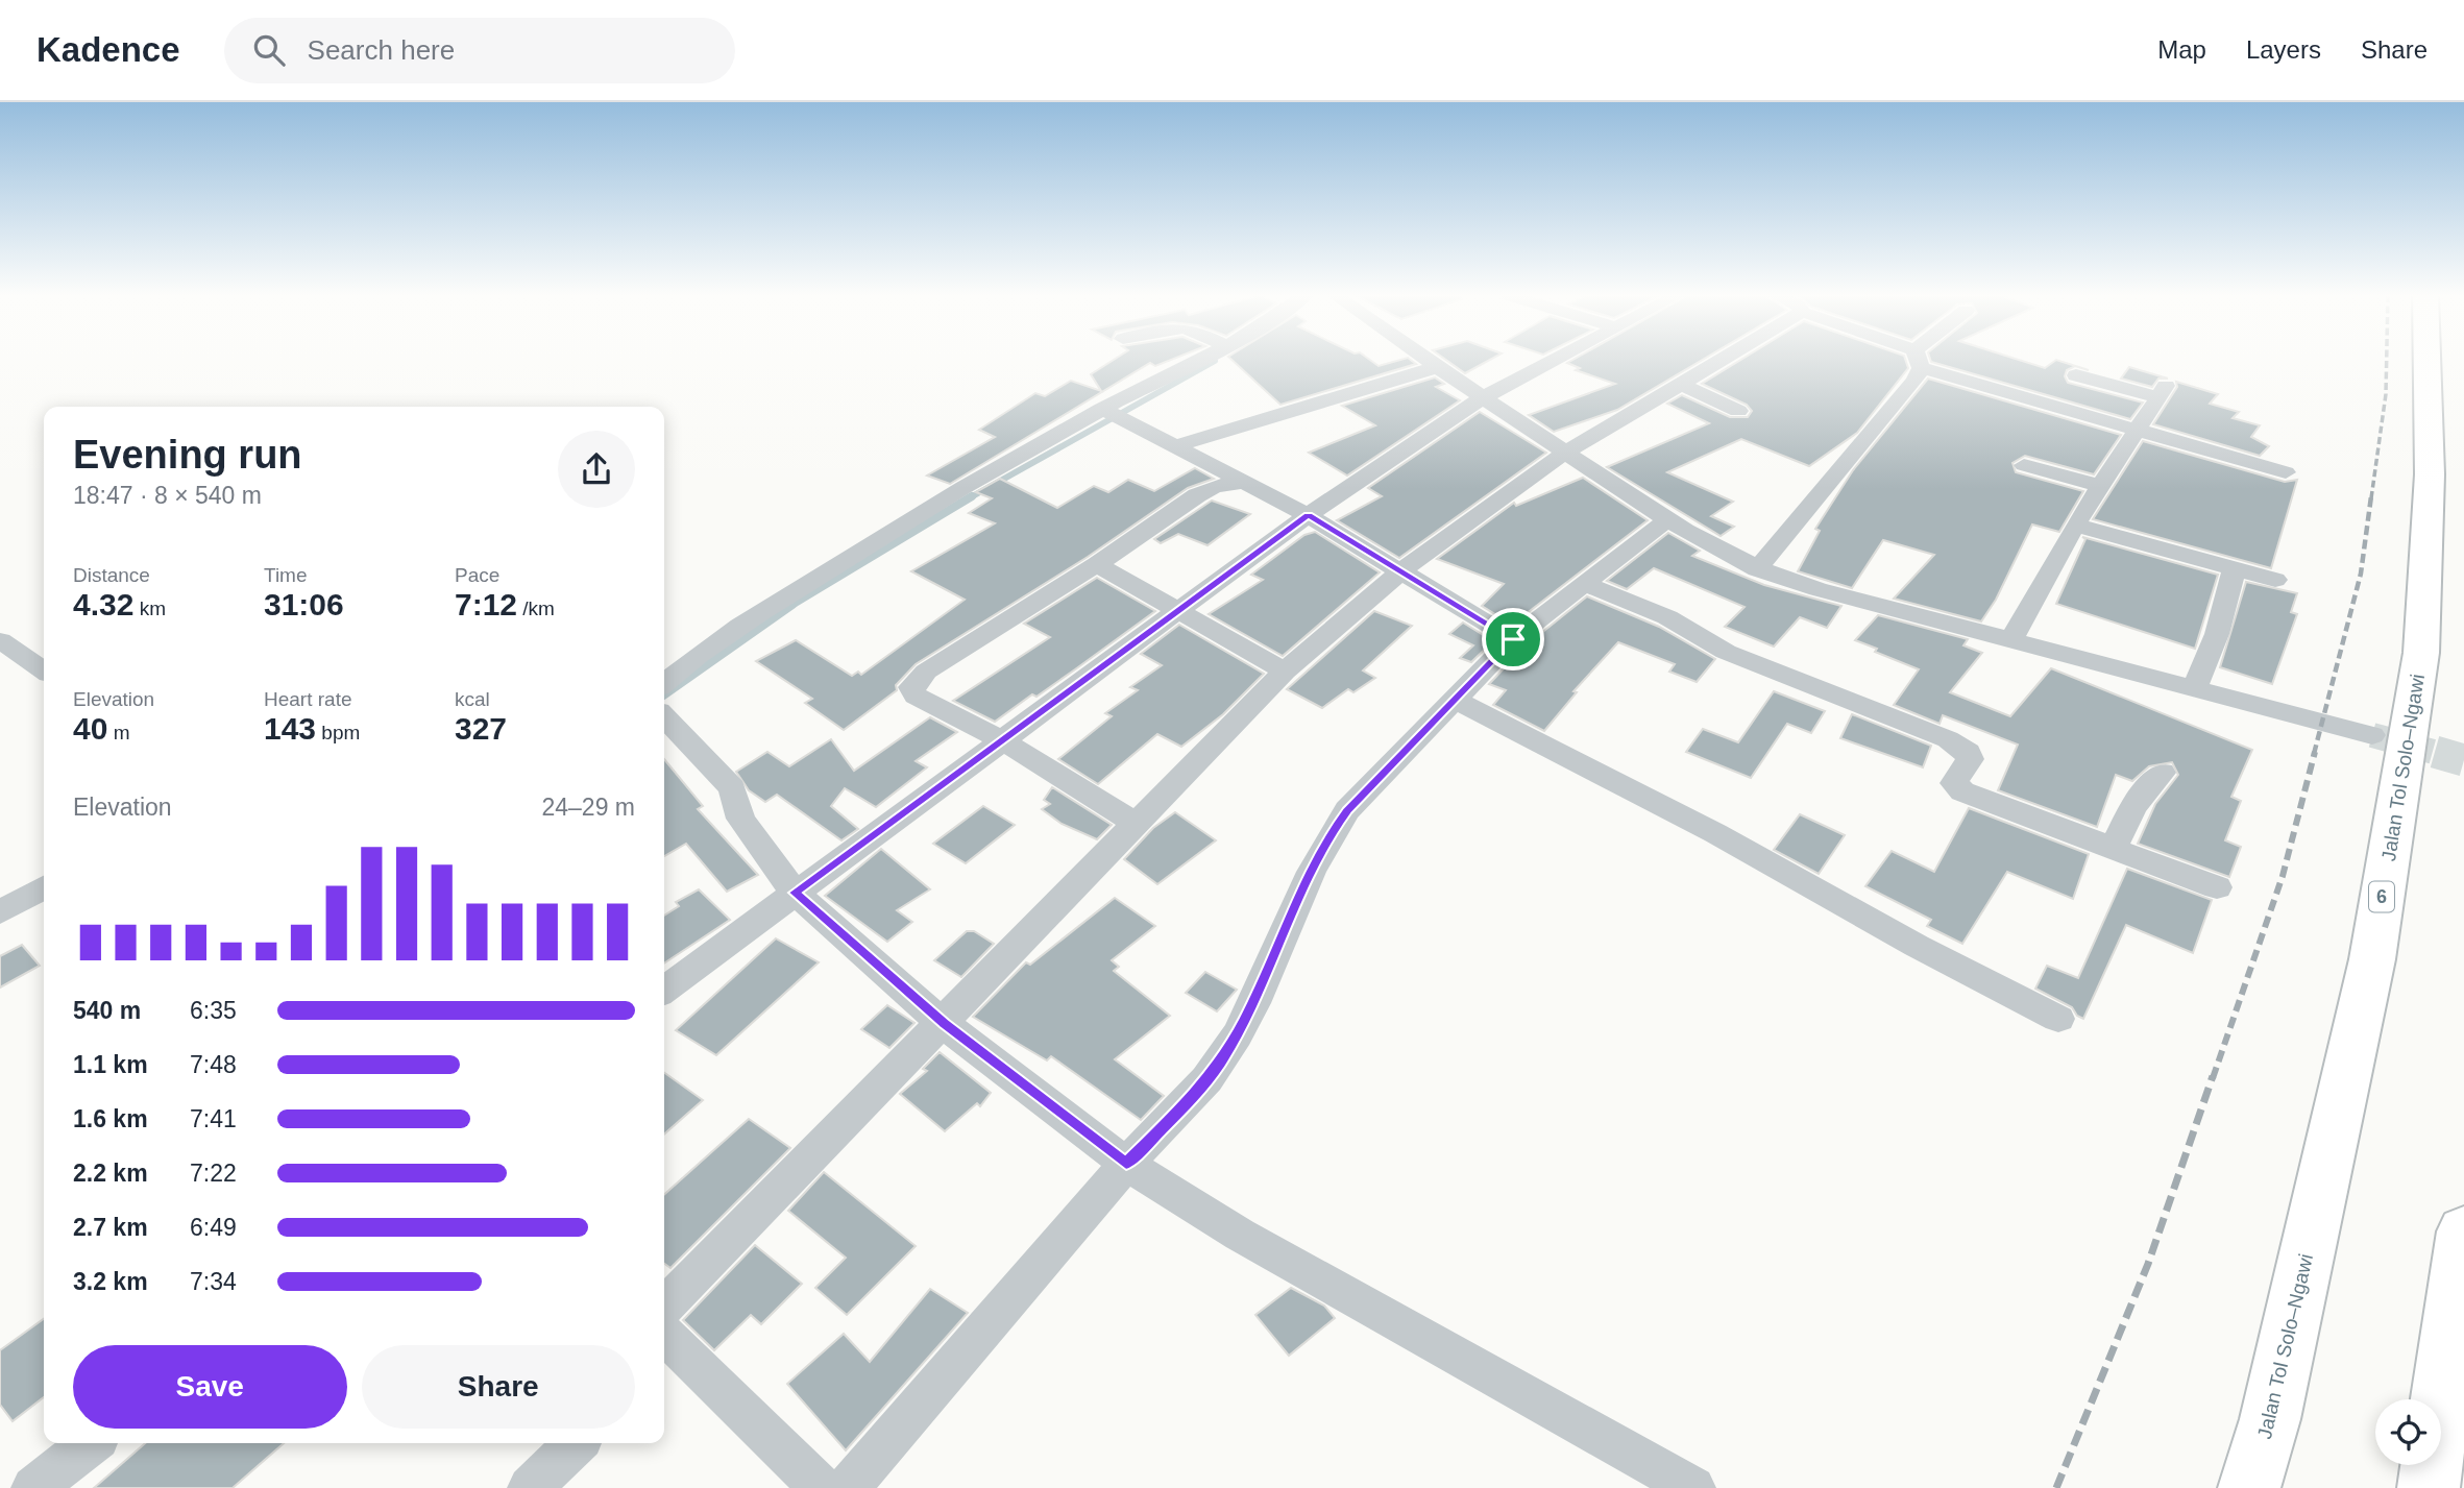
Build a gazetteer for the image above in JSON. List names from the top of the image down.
{
  "streets": {
    "highway": ["Jalan Tol Solo–Ngawi", "6"]
  },
  "page": {
    "header": "Kadence",
    "search": "Search here",
    "nav": ["Map", "Layers", "Share"],
    "heading": ["Evening run", "18:47 · 8 × 540 m"],
    "stats": [
      ["Distance", "4.32 km"],
      ["Time", "31:06"],
      ["Pace", "7:12 /km"],
      ["Elevation", "40 m"],
      ["Heart rate", "143 bpm"],
      ["kcal", "327"]
    ],
    "chart": ["Elevation", "24–29 m"],
    "list": [
      {
        "name": "540 m",
        "note": "6:35"
      },
      {
        "name": "1.1 km",
        "note": "7:48"
      },
      {
        "name": "1.6 km",
        "note": "7:41"
      },
      {
        "name": "2.2 km",
        "note": "7:22"
      },
      {
        "name": "2.7 km",
        "note": "6:49"
      },
      {
        "name": "3.2 km",
        "note": "7:34"
      }
    ],
    "buttons": ["Save", "Share"]
  }
}
